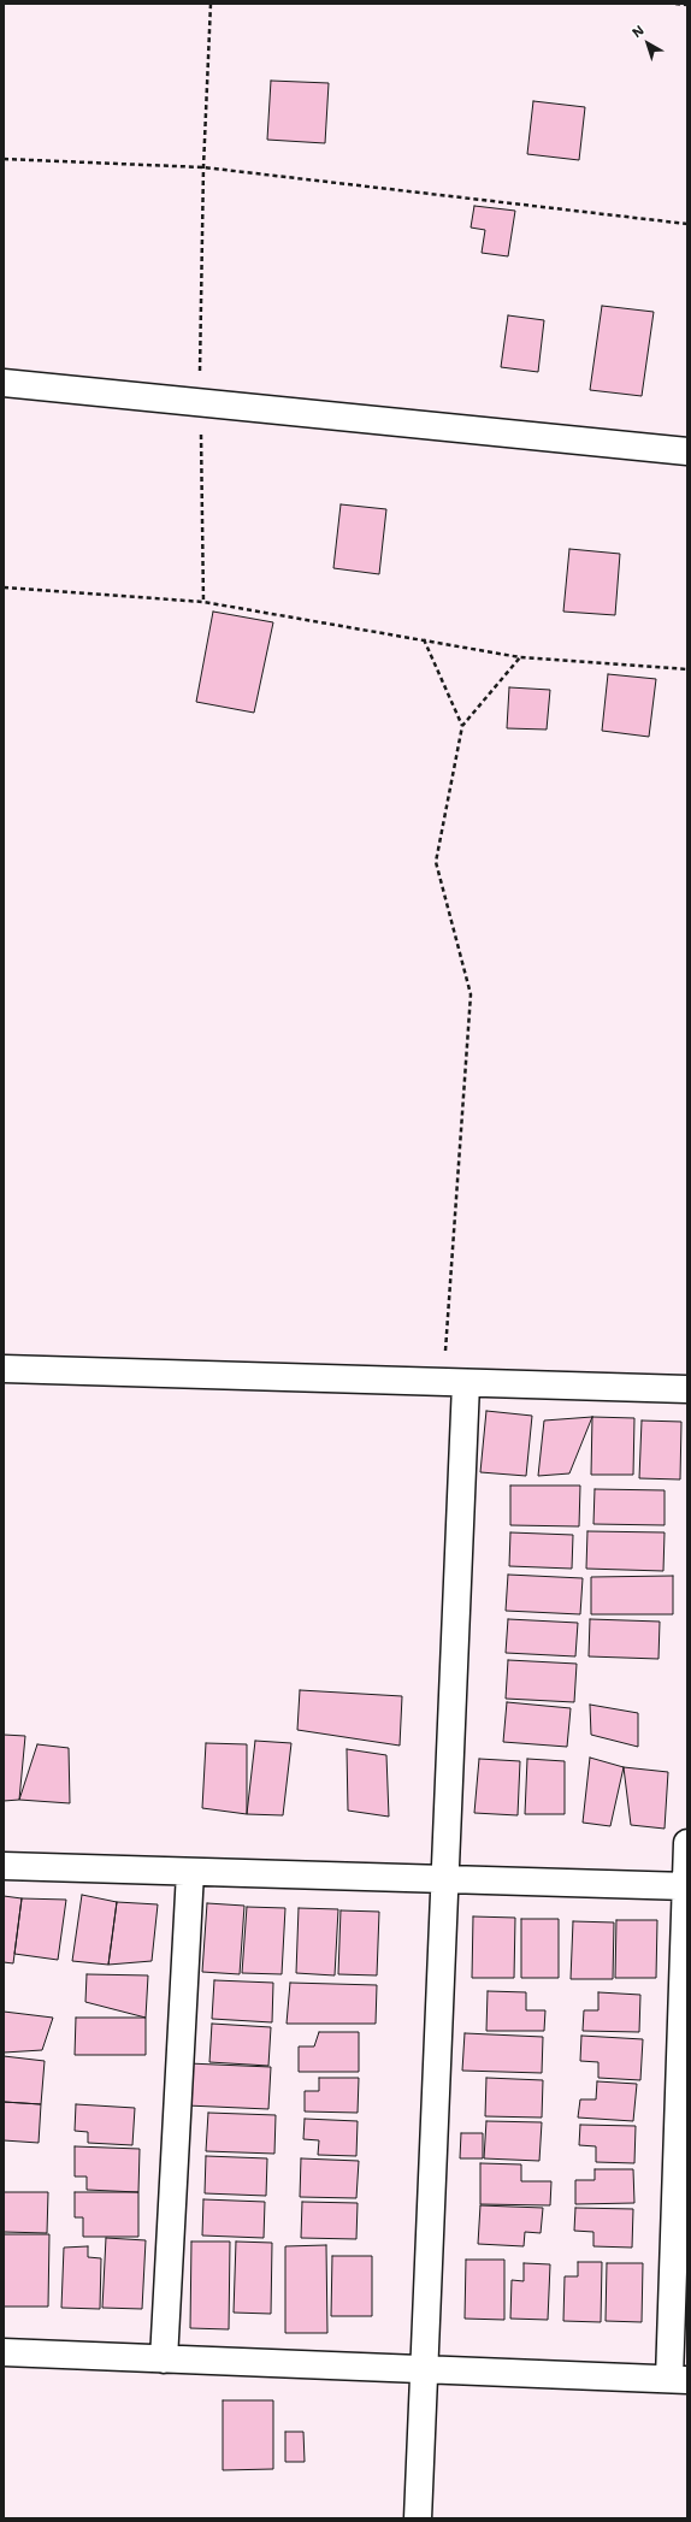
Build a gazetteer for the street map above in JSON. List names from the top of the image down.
{
  "north": "top left"
}
